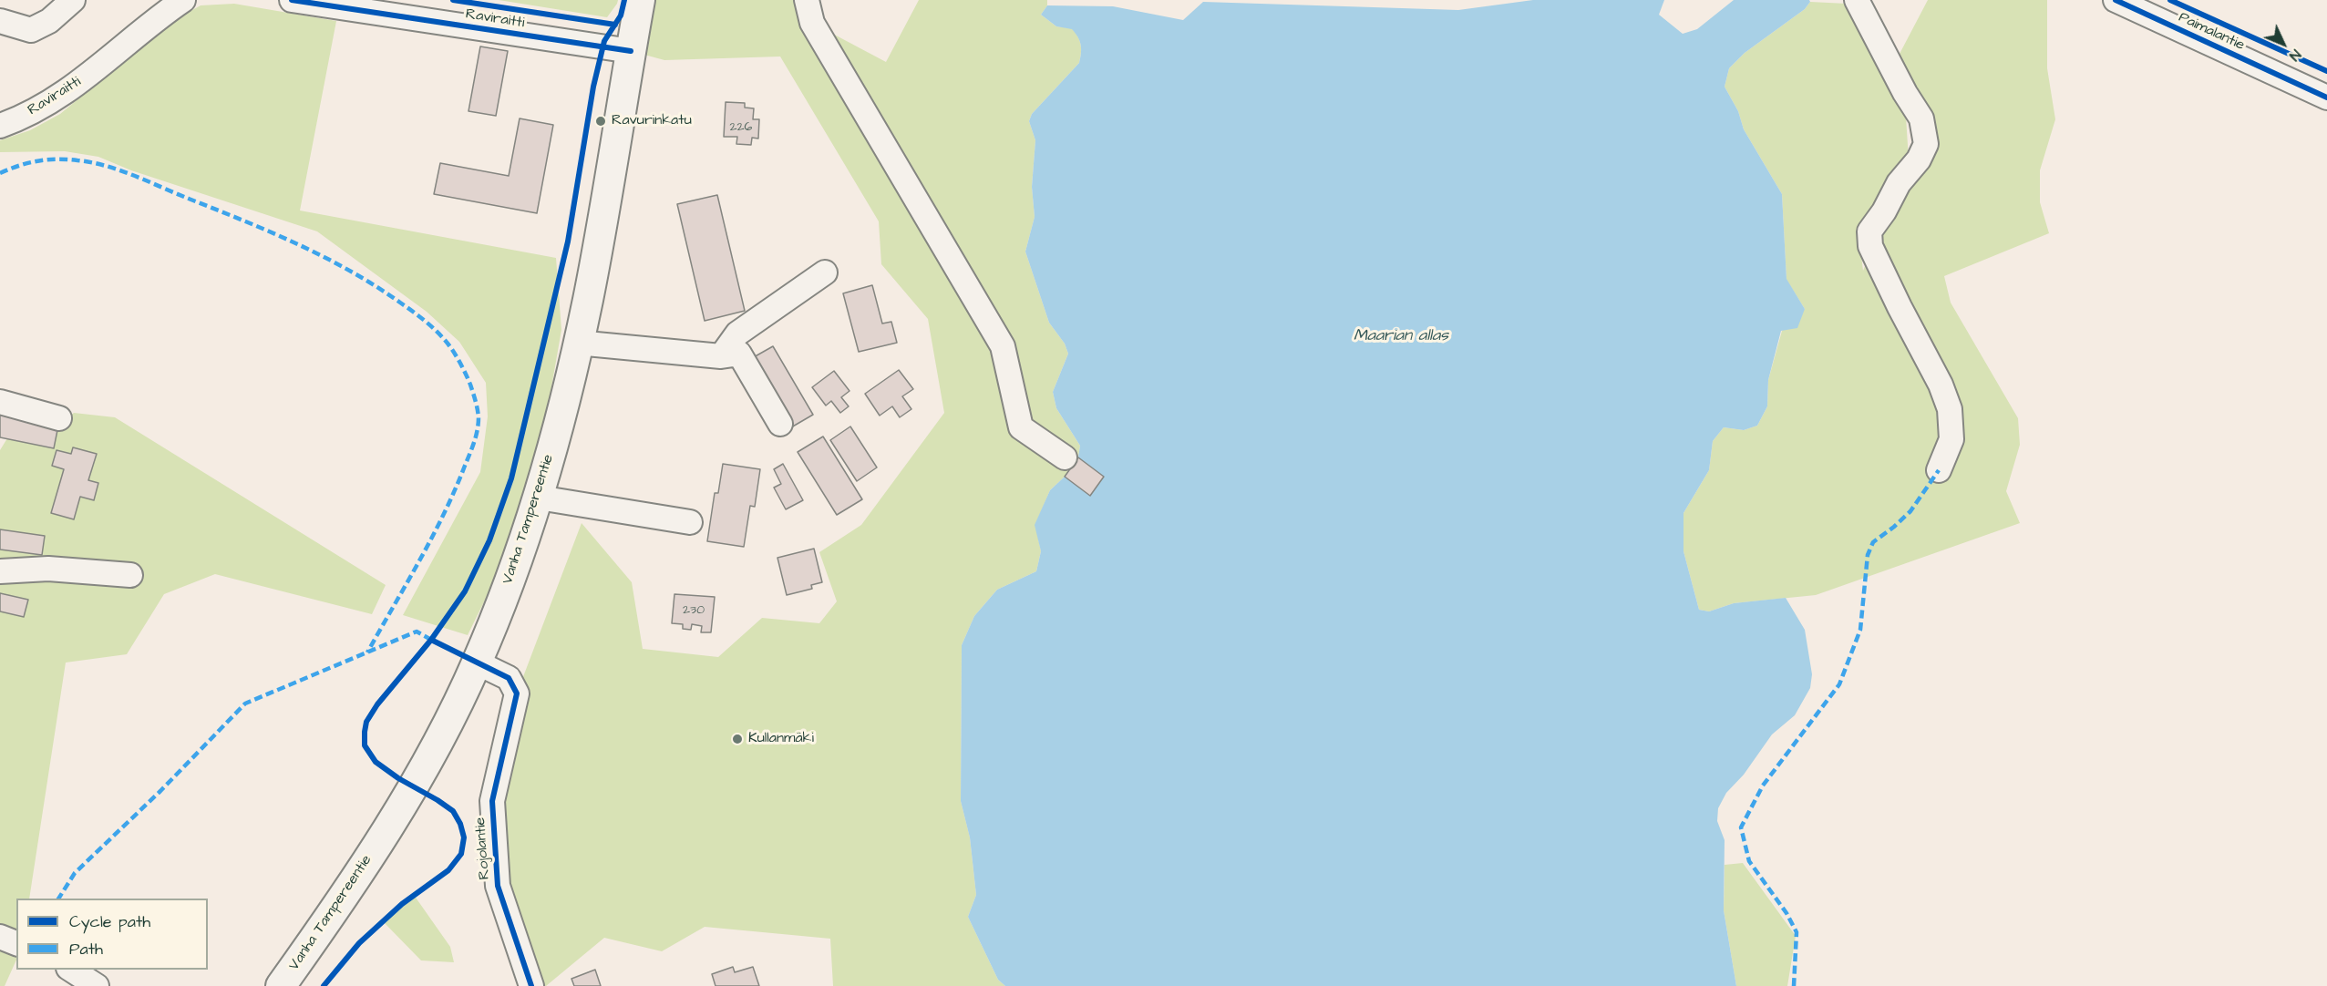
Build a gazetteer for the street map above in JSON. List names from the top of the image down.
{
  "streets": {
    "main road": ["Vanha Tampereentie"],
    "street": ["Raviraitti", "Paimalantie", "Rojolantie"]
  },
  "crossings": [
    ["Raviraitti", "Vanha Tampereentie"],
    ["Vanha Tampereentie", "Rojolantie"]
  ],
  "water": ["Maarian allas"],
  "places": ["Ravurinkatu", "Kullanmäki"],
  "house_numbers": ["226", "230"],
  "legend": ["Cycle path", "Path"],
  "north": "bottom right"
}
